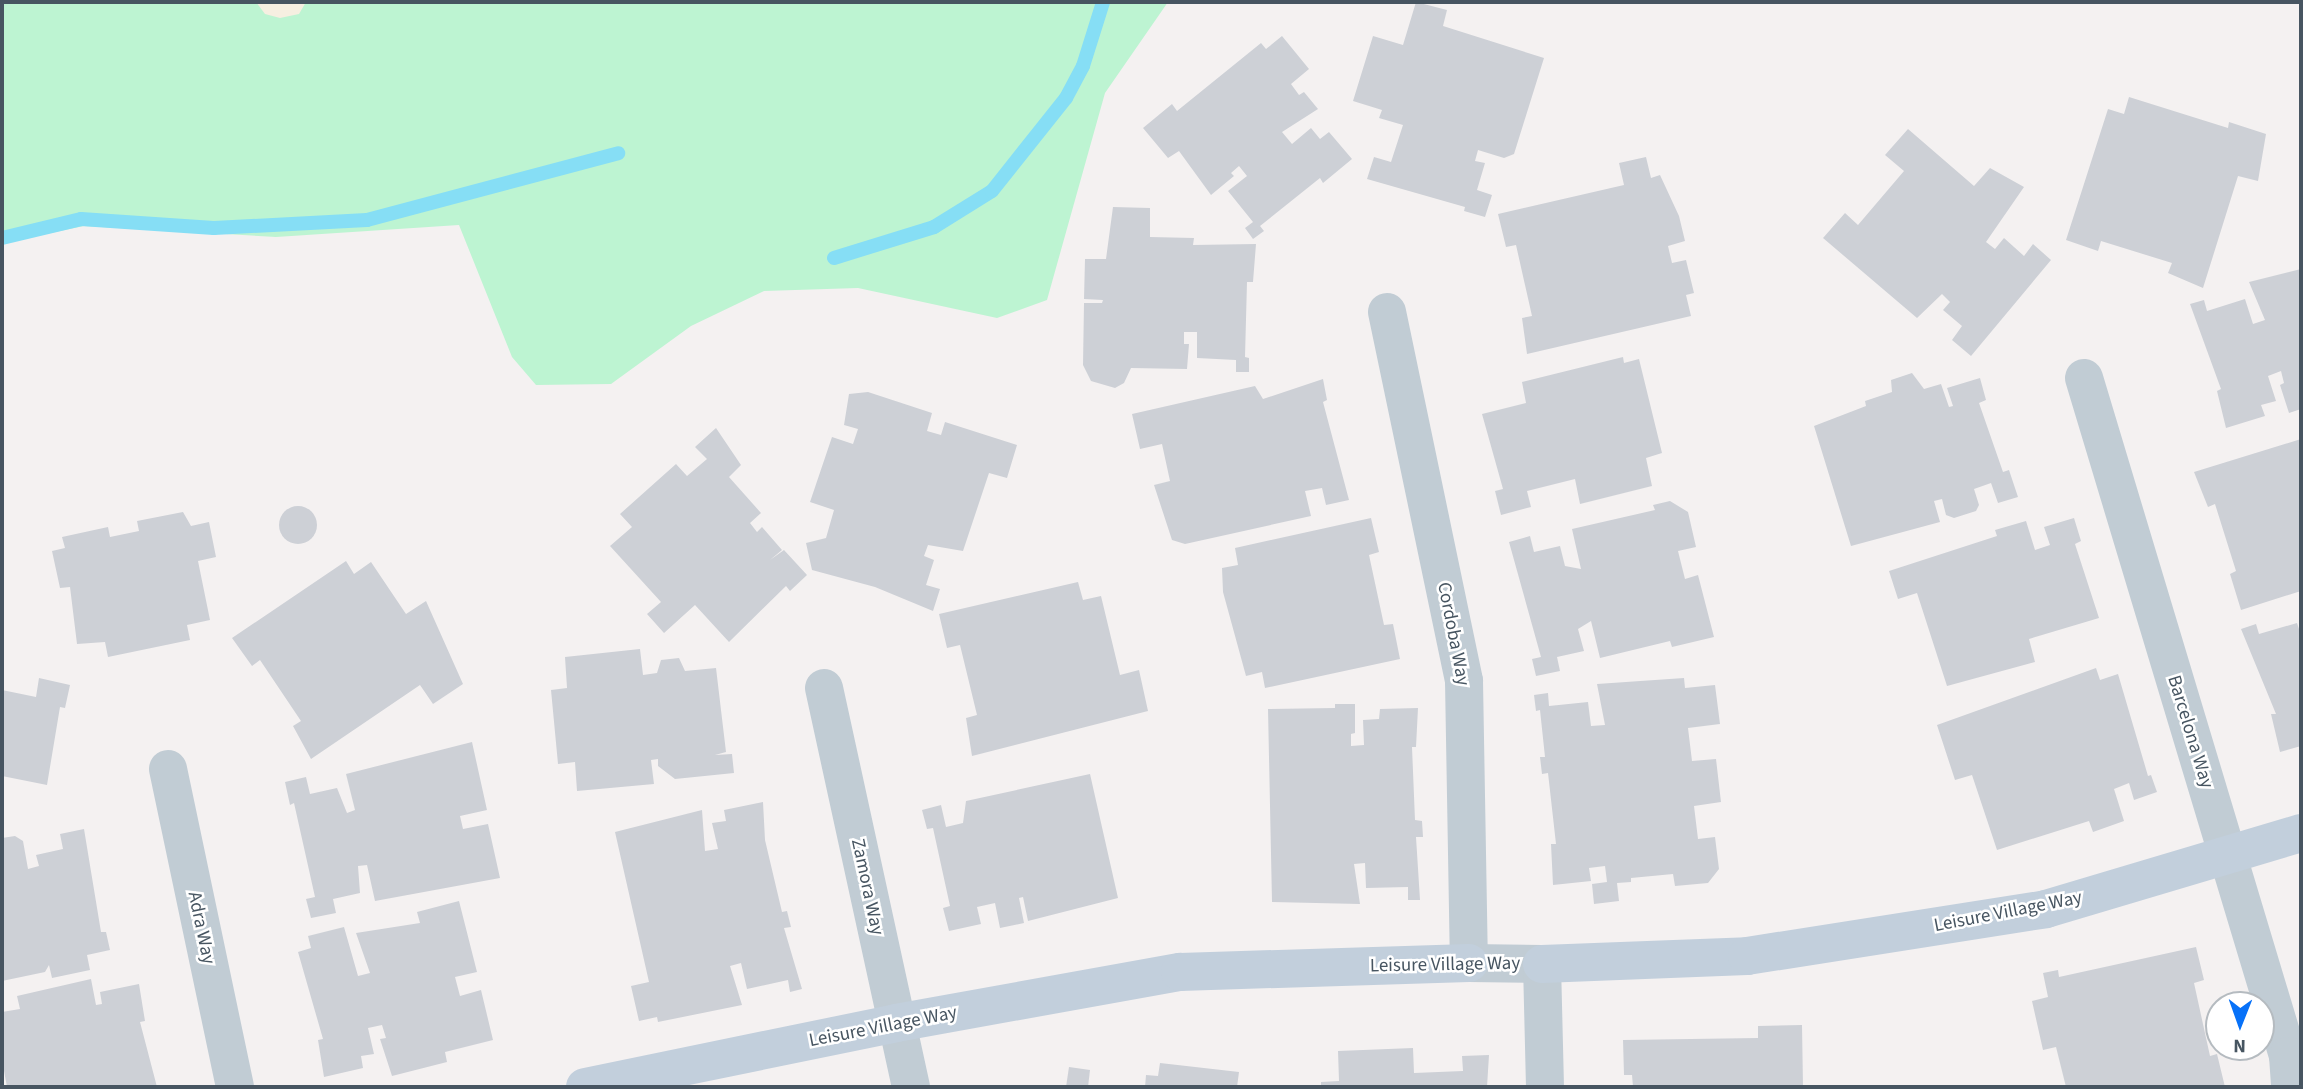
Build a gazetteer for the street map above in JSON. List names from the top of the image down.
{
  "streets": {
    "street": [
      "Cordoba Way",
      "Barcelona Way",
      "Zamora Way",
      "Leisure Village Way",
      "Adra Way"
    ]
  },
  "crossings": [
    ["Cordoba Way", "Leisure Village Way"],
    ["Barcelona Way", "Leisure Village Way"],
    ["Zamora Way", "Leisure Village Way"]
  ],
  "north": "bottom"
}
